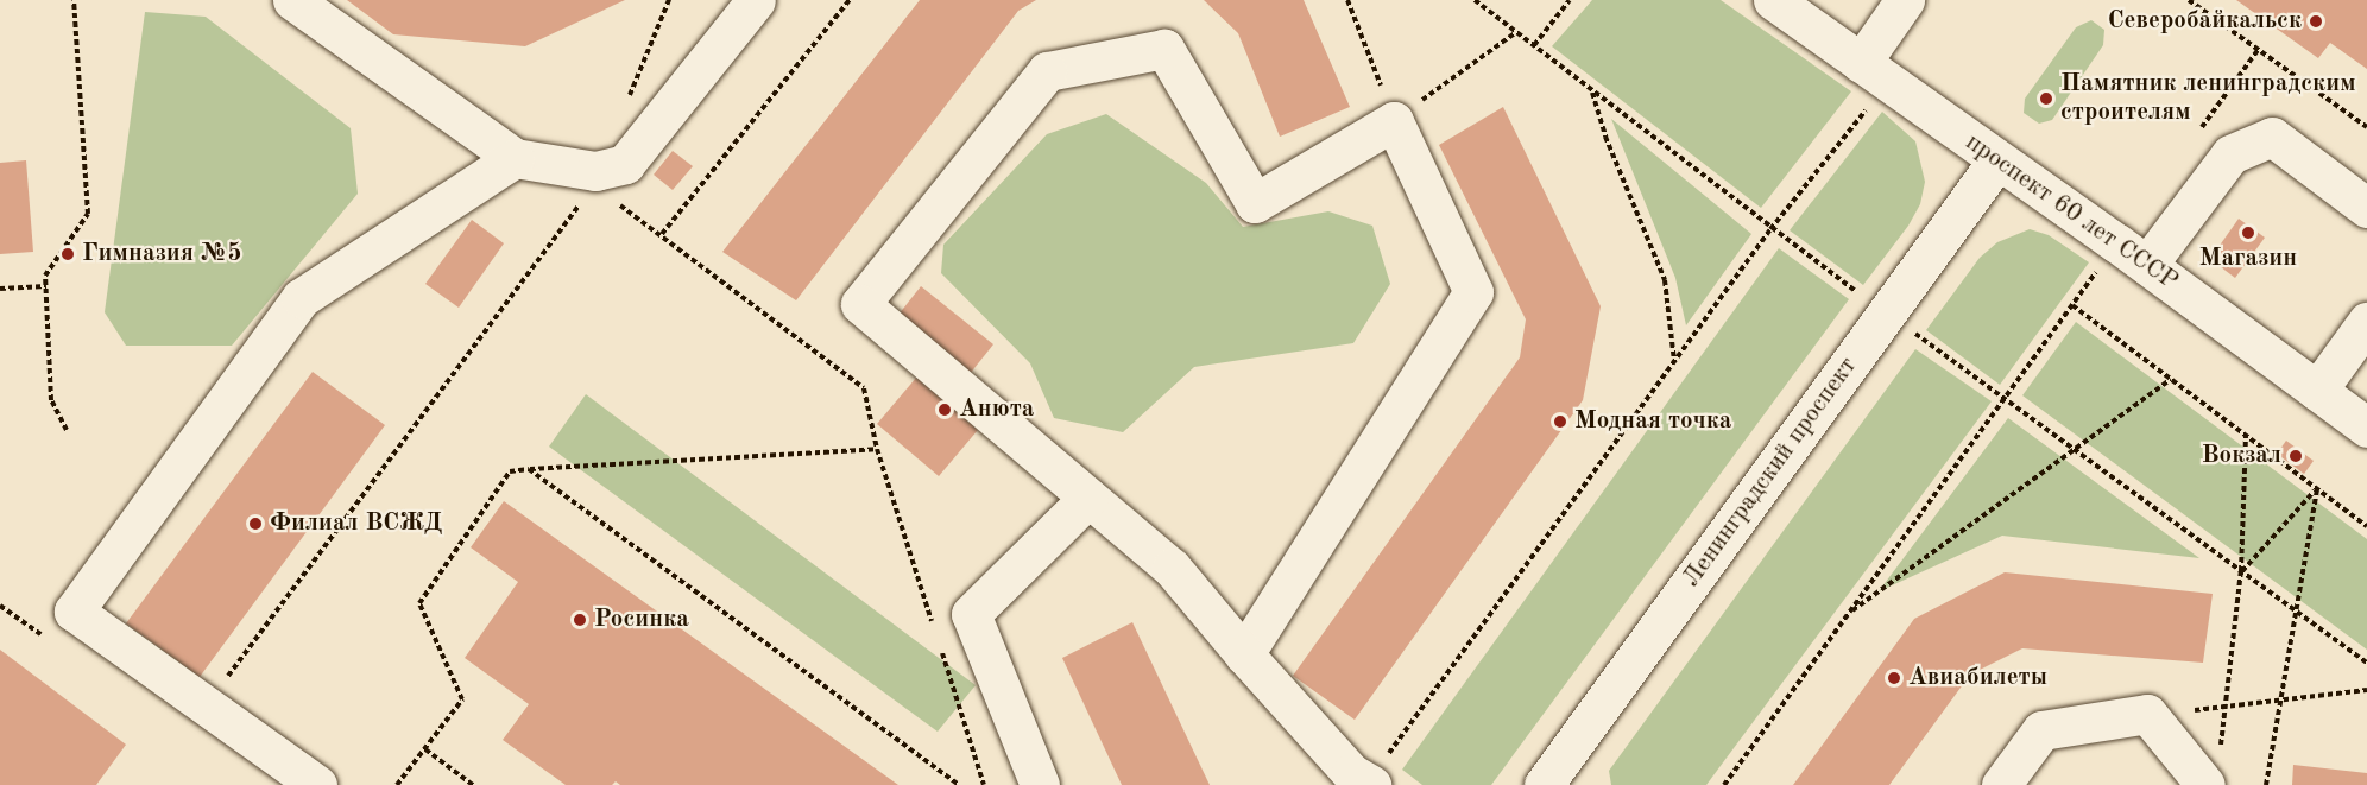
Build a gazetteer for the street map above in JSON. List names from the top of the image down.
{
  "streets": {
    "street": ["проспект 60 лет СССР", "Ленинградский проспект"]
  },
  "crossings": [
    ["проспект 60 лет СССР", "Ленинградский проспект"]
  ],
  "places": [
    "Северобайкальск",
    "Памятник ленинградским строителям",
    "Магазин",
    "Гимназия №5",
    "Анюта",
    "Модная точка",
    "Вокзал",
    "Филиал ВСЖД",
    "Росинка",
    "Авиабилеты"
  ]
}
